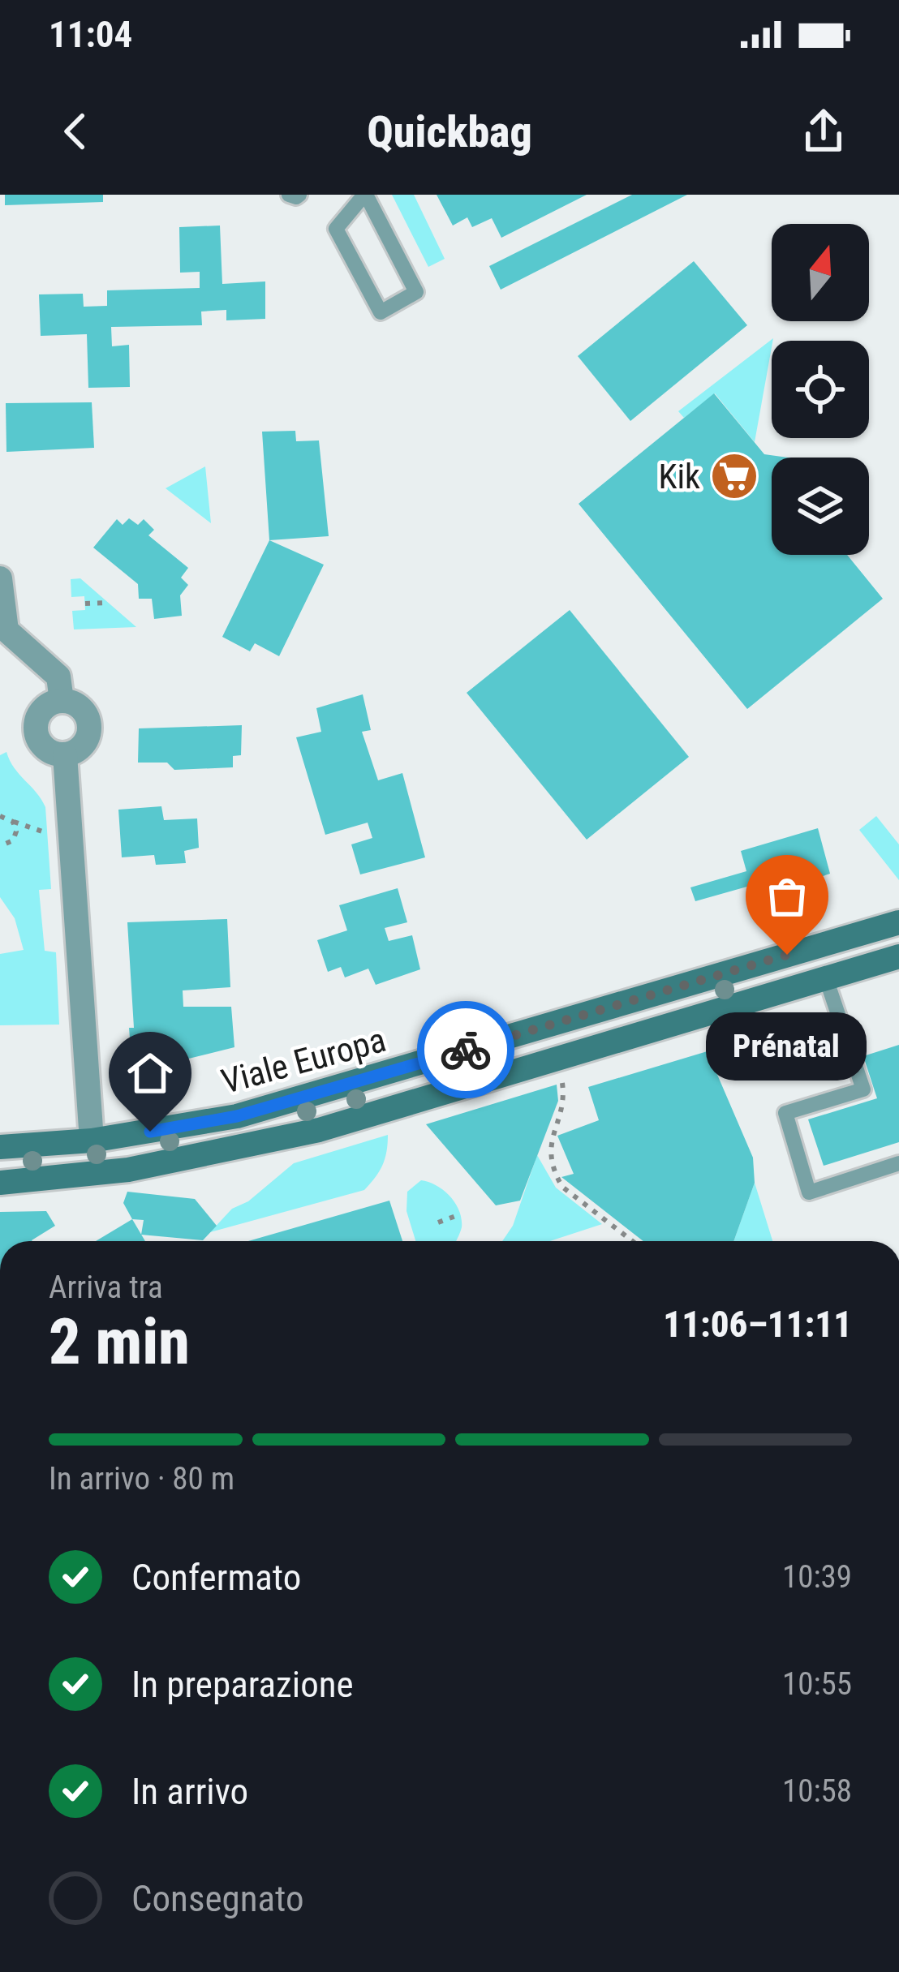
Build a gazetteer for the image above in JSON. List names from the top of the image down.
{
  "streets": {
    "main road": ["Viale Europa"]
  },
  "places": {
    "supermarket": ["Kik"],
    "other": ["Prénatal"]
  },
  "north": "top",
  "page": {
    "status": "11:04",
    "header": "Quickbag",
    "bubble": "Prénatal",
    "heading": ["2 min", "Arriva tra", "11:06–11:11"],
    "bar": "In arrivo · 80 m",
    "list": [
      ["Confermato", "10:39"],
      ["In preparazione", "10:55"],
      ["In arrivo", "10:58"],
      "Consegnato"
    ]
  }
}
